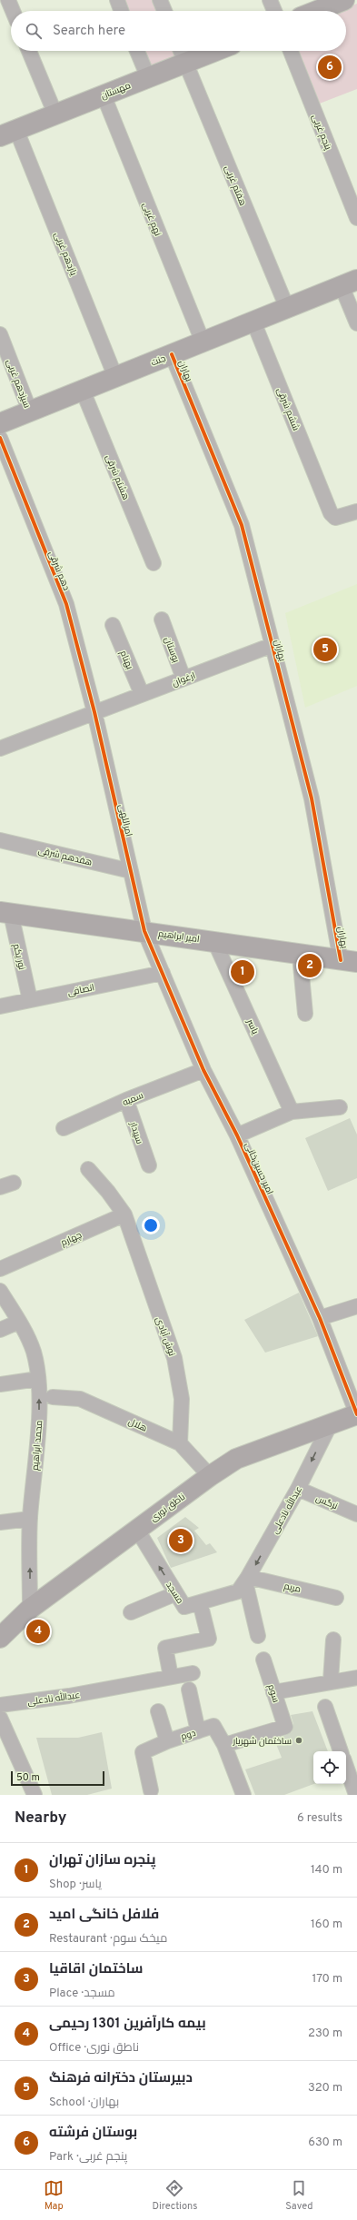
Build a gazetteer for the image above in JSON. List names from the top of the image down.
{
  "streets": {
    "street": [
      "مهستان",
      "پنجم غربی",
      "هفتم غربی",
      "نهم غربی",
      "یازدهم غربی",
      "جنت",
      "بهاران",
      "سیزدهم غربی",
      "ششم شرقی",
      "هشتم شرقی",
      "دهم شرقی",
      "بوستان",
      "بهنام",
      "ارغوان",
      "امراللهی",
      "هفدهم شرقی",
      "امیر ابراهیم",
      "نور یکم",
      "انصافی",
      "یاسر",
      "سمیه",
      "سپیدار",
      "امیر حسین‌خانی",
      "چهارم",
      "نوش آبادی",
      "هلال",
      "محمد ابراهیم",
      "نرگس",
      "ناطق نوری",
      "عبدالله نادعلی",
      "مریم",
      "مسجد",
      "سوم",
      "دوم"
    ]
  },
  "crossings": [
    ["مهستان", "هفتم غربی"],
    ["مهستان", "نهم غربی"],
    ["مهستان", "یازدهم غربی"],
    ["هفتم غربی", "جنت"],
    ["نهم غربی", "جنت"],
    ["یازدهم غربی", "جنت"],
    ["جنت", "بهاران"],
    ["جنت", "سیزدهم غربی"],
    ["جنت", "ششم شرقی"],
    ["جنت", "هشتم شرقی"],
    ["بهاران", "ارغوان"],
    ["بهاران", "امیر ابراهیم"],
    ["دهم شرقی", "ارغوان"],
    ["دهم شرقی", "امراللهی"],
    ["بوستان", "ارغوان"],
    ["بهنام", "ارغوان"],
    ["ارغوان", "امراللهی"],
    ["امراللهی", "هفدهم شرقی"],
    ["امراللهی", "امیر ابراهیم"],
    ["امراللهی", "امیر حسین‌خانی"],
    ["امیر ابراهیم", "نور یکم"],
    ["امیر ابراهیم", "یاسر"],
    ["امیر ابراهیم", "امیر حسین‌خانی"],
    ["نور یکم", "انصافی"],
    ["انصافی", "امیر حسین‌خانی"],
    ["سمیه", "سپیدار"],
    ["سمیه", "امیر حسین‌خانی"],
    ["امیر حسین‌خانی", "ناطق نوری"],
    ["چهارم", "نوش آبادی"],
    ["نوش آبادی", "هلال"],
    ["هلال", "ناطق نوری"],
    ["محمد ابراهیم", "ناطق نوری"],
    ["نرگس", "عبدالله نادعلی"],
    ["ناطق نوری", "عبدالله نادعلی"],
    ["ناطق نوری", "مسجد"],
    ["عبدالله نادعلی", "مریم"],
    ["عبدالله نادعلی", "مسجد"],
    ["مریم", "مسجد"],
    ["سوم", "دوم"]
  ],
  "one_way": ["محمد ابراهیم", "عبدالله نادعلی", "مسجد"],
  "places": ["ساختمان شهریار"],
  "scale_bar": "50 m",
  "page": {
    "search": "Search here",
    "pins": [
      "6",
      "5",
      "2",
      "1",
      "3",
      "4"
    ],
    "scale": "50 m",
    "heading": ["Nearby", "6 results"],
    "list": [
      {
        "mark": "1",
        "name": "پنجره سازان تهران",
        "note": "Shop · یاسر",
        "value": "140 m"
      },
      {
        "mark": "2",
        "name": "فلافل خانگی امید",
        "note": "Restaurant · میخک سوم",
        "value": "160 m"
      },
      {
        "mark": "3",
        "name": "ساختمان اقاقیا",
        "note": "Place · مسجد",
        "value": "170 m"
      },
      {
        "mark": "4",
        "name": "بیمه کارآفرین 1301 رحیمی",
        "note": "Office · ناطق نوری",
        "value": "230 m"
      },
      {
        "mark": "5",
        "name": "دبیرستان دخترانه فرهنگ",
        "note": "School · بهاران",
        "value": "320 m"
      },
      {
        "mark": "6",
        "name": "بوستان فرشته",
        "note": "Park · پنجم غربی",
        "value": "630 m"
      }
    ],
    "nav": ["Map", "Directions", "Saved"]
  }
}
